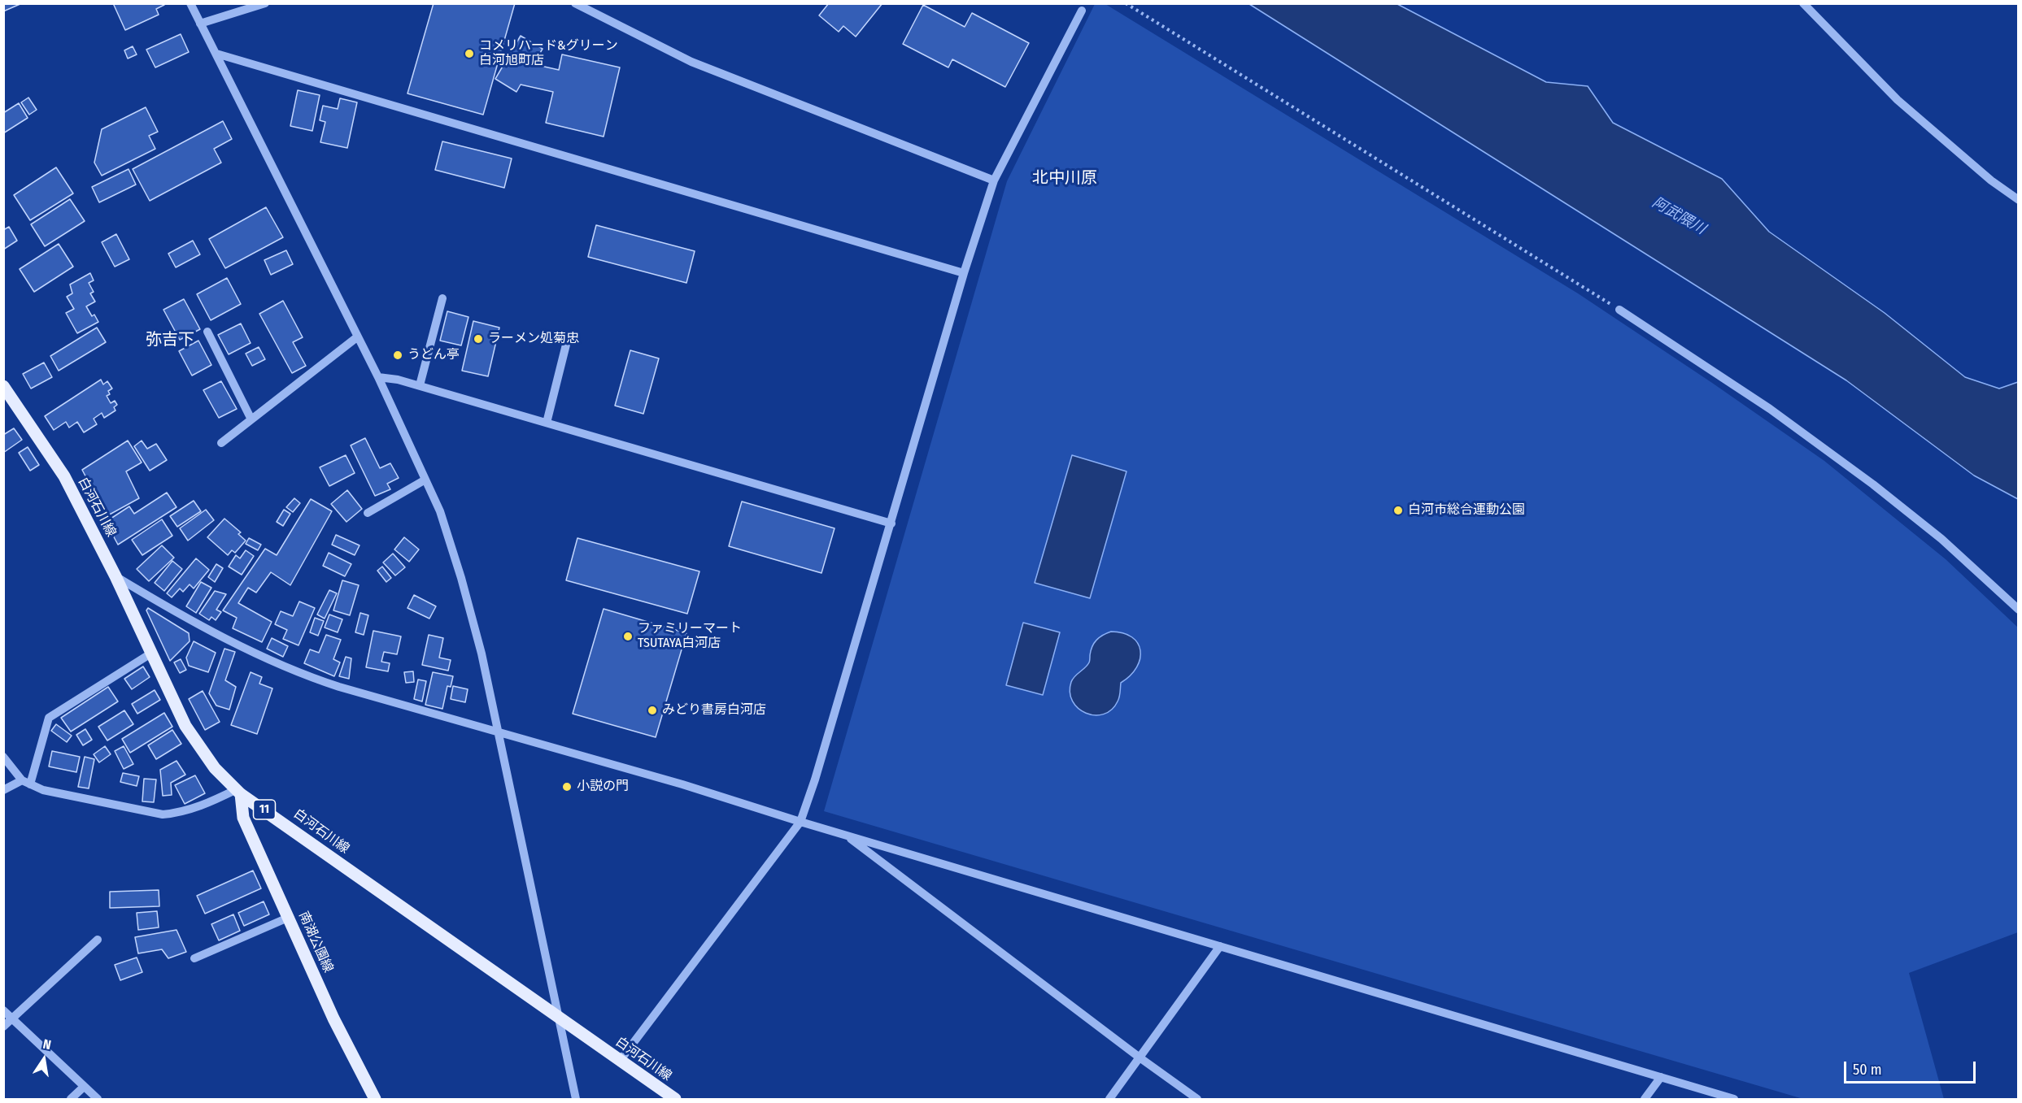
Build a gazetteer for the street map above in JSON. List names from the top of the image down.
{
  "streets": {
    "main road": ["白河石川線", "11", "南湖公園線"]
  },
  "crossings": [
    ["白河石川線", "南湖公園線"]
  ],
  "districts": ["北中川原", "弥吉下"],
  "water": ["阿武隈川"],
  "places": [
    "コメリハード&グリーン 白河旭町店",
    "ラーメン処菊忠",
    "うどん亭",
    "白河市総合運動公園",
    "ファミリーマート TSUTAYA白河店",
    "みどり書房白河店",
    "小説の門"
  ],
  "scale_bar": "50 m",
  "north": "top"
}
